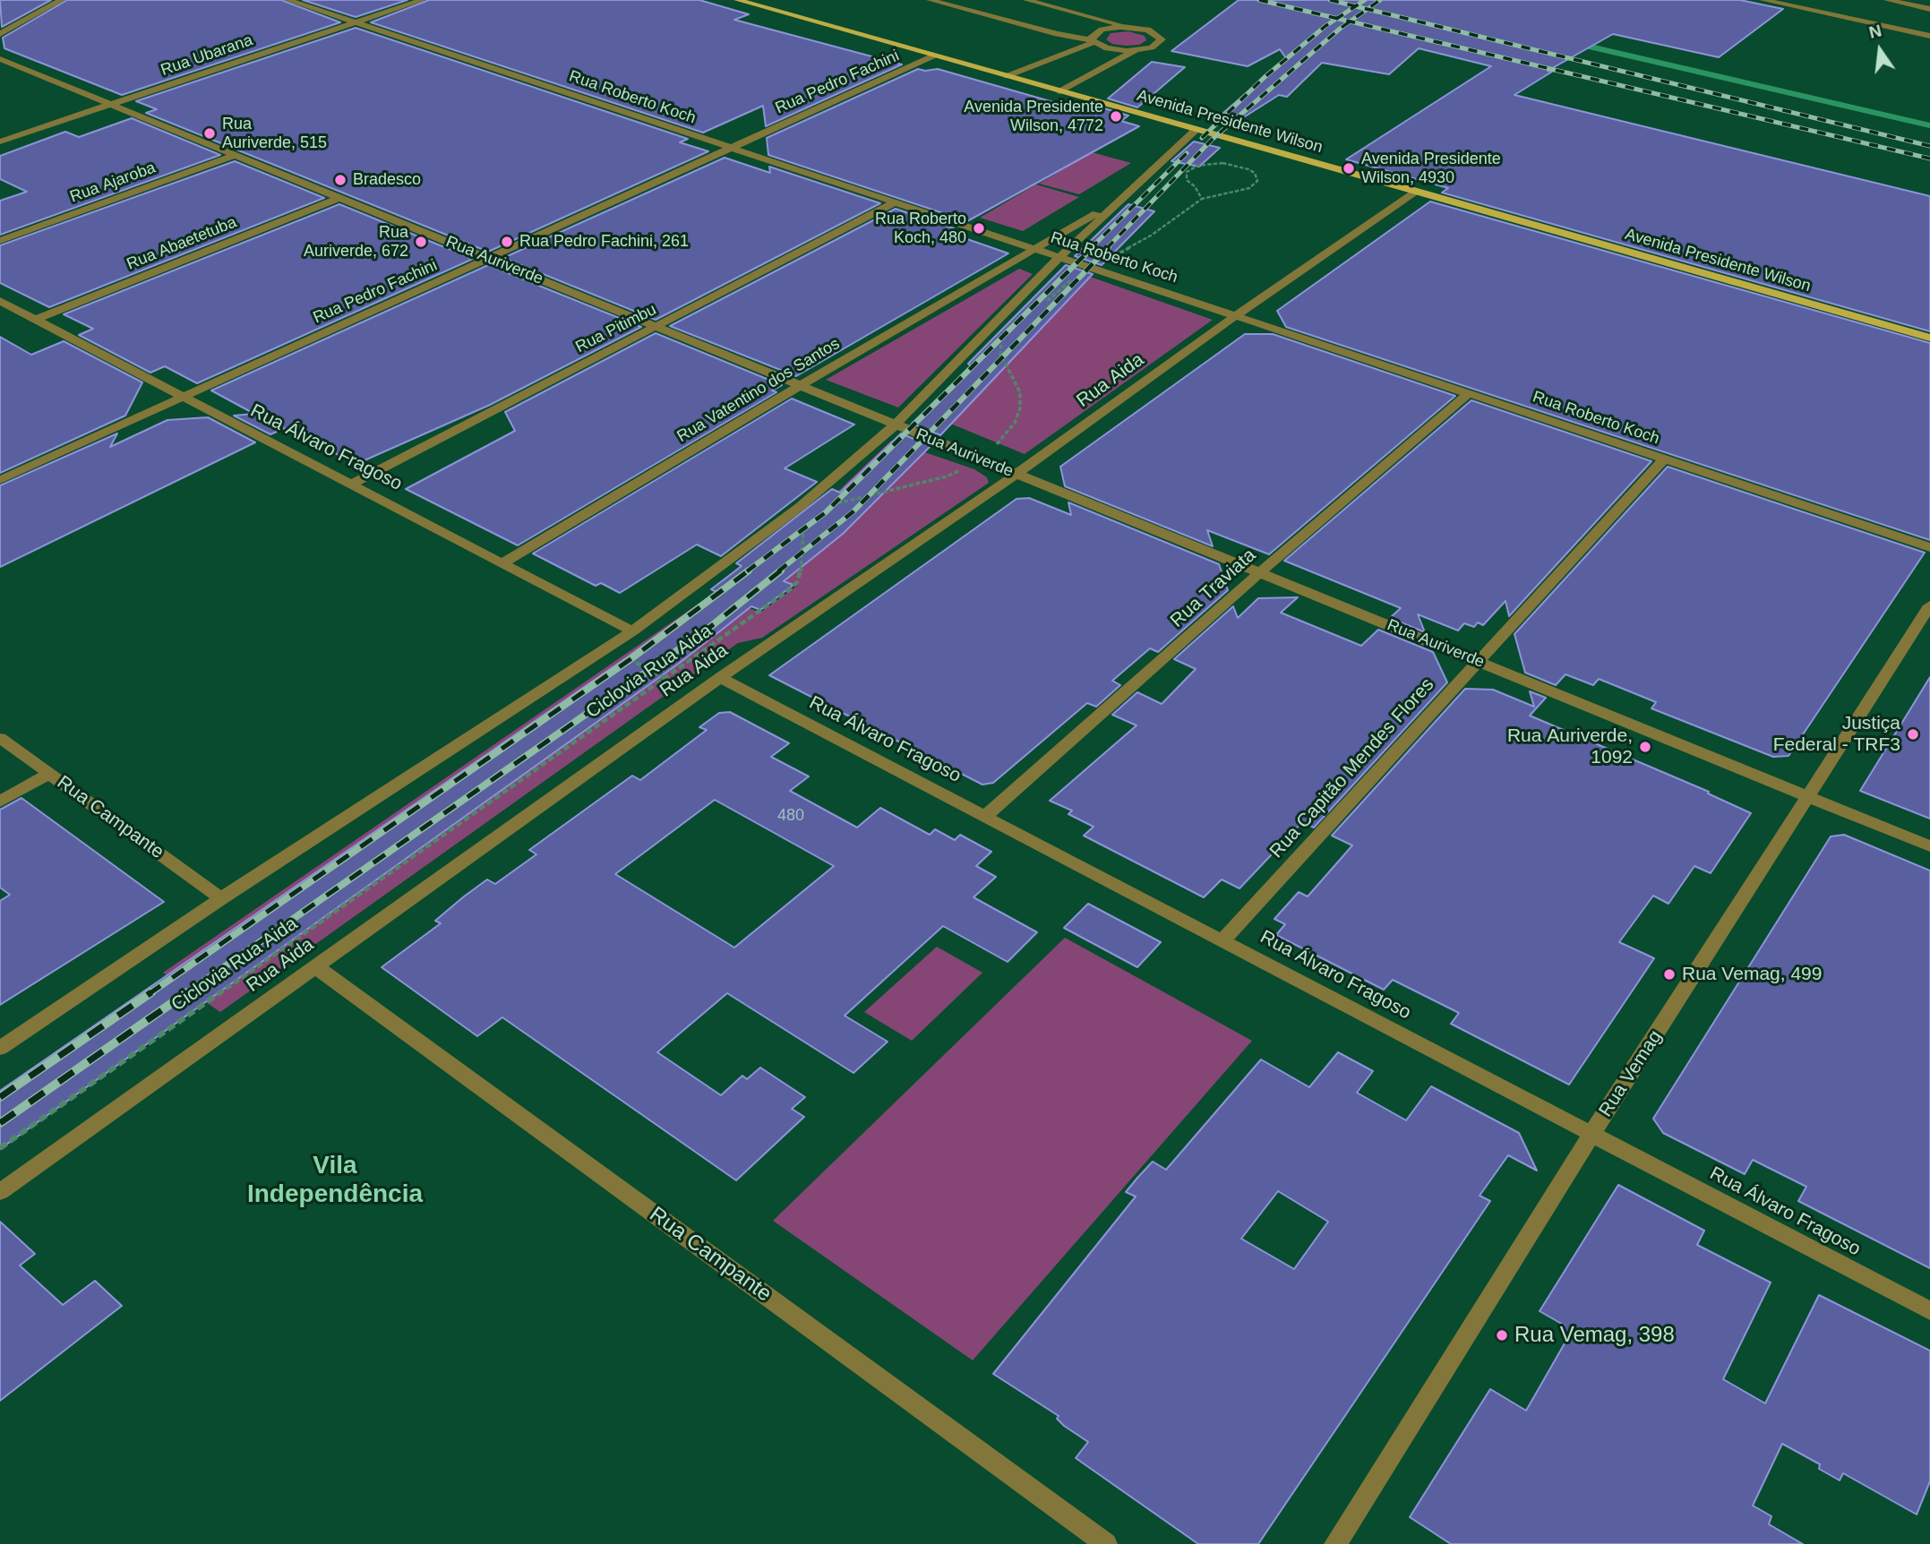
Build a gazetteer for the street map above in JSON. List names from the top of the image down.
{
  "streets": {
    "main road": ["Avenida Presidente Wilson"],
    "street": [
      "Rua Ubarana",
      "Rua Pedro Fachini",
      "Rua Roberto Koch",
      "Rua Ajaroba",
      "Rua Abaetetuba",
      "Rua Auriverde",
      "Rua Pitimbu",
      "Rua Aida",
      "Rua Vatentino dos Santos",
      "Rua Álvaro Fragoso",
      "Rua Traviata",
      "Rua Capitão Mendes Flores",
      "Rua Campante",
      "Rua Vemag"
    ],
    "path": ["Ciclovia Rua Aida"]
  },
  "crossings": [
    ["Rua Ubarana", "Rua Roberto Koch"],
    ["Rua Ubarana", "Rua Auriverde"],
    ["Rua Pedro Fachini", "Rua Roberto Koch"],
    ["Rua Pedro Fachini", "Avenida Presidente Wilson"],
    ["Rua Pedro Fachini", "Rua Auriverde"],
    ["Rua Pedro Fachini", "Rua Álvaro Fragoso"],
    ["Rua Roberto Koch", "Rua Pitimbu"],
    ["Rua Roberto Koch", "Rua Aida"],
    ["Rua Roberto Koch", "Rua Vatentino dos Santos"],
    ["Rua Roberto Koch", "Rua Traviata"],
    ["Rua Roberto Koch", "Rua Capitão Mendes Flores"],
    ["Avenida Presidente Wilson", "Rua Aida"],
    ["Rua Ajaroba", "Rua Auriverde"],
    ["Rua Abaetetuba", "Rua Auriverde"],
    ["Rua Abaetetuba", "Rua Álvaro Fragoso"],
    ["Rua Auriverde", "Rua Pitimbu"],
    ["Rua Auriverde", "Rua Aida"],
    ["Rua Auriverde", "Rua Vatentino dos Santos"],
    ["Rua Auriverde", "Rua Traviata"],
    ["Rua Auriverde", "Rua Capitão Mendes Flores"],
    ["Rua Auriverde", "Rua Vemag"],
    ["Rua Pitimbu", "Rua Álvaro Fragoso"],
    ["Rua Aida", "Rua Álvaro Fragoso"],
    ["Rua Aida", "Rua Campante"],
    ["Rua Vatentino dos Santos", "Rua Álvaro Fragoso"],
    ["Rua Álvaro Fragoso", "Rua Traviata"],
    ["Rua Álvaro Fragoso", "Rua Capitão Mendes Flores"],
    ["Rua Álvaro Fragoso", "Rua Vemag"]
  ],
  "districts": ["Vila Independência"],
  "places": [
    "Avenida Presidente Wilson, 4772",
    "Rua Auriverde, 515",
    "Avenida Presidente Wilson, 4930",
    "Bradesco",
    "Rua Roberto Koch, 480",
    "Rua Auriverde, 672",
    "Rua Pedro Fachini, 261",
    "Justiça Federal - TRF3",
    "Rua Auriverde, 1092",
    "Rua Vemag, 499",
    "Rua Vemag, 398"
  ],
  "house_numbers": ["480"],
  "north": "top"
}
